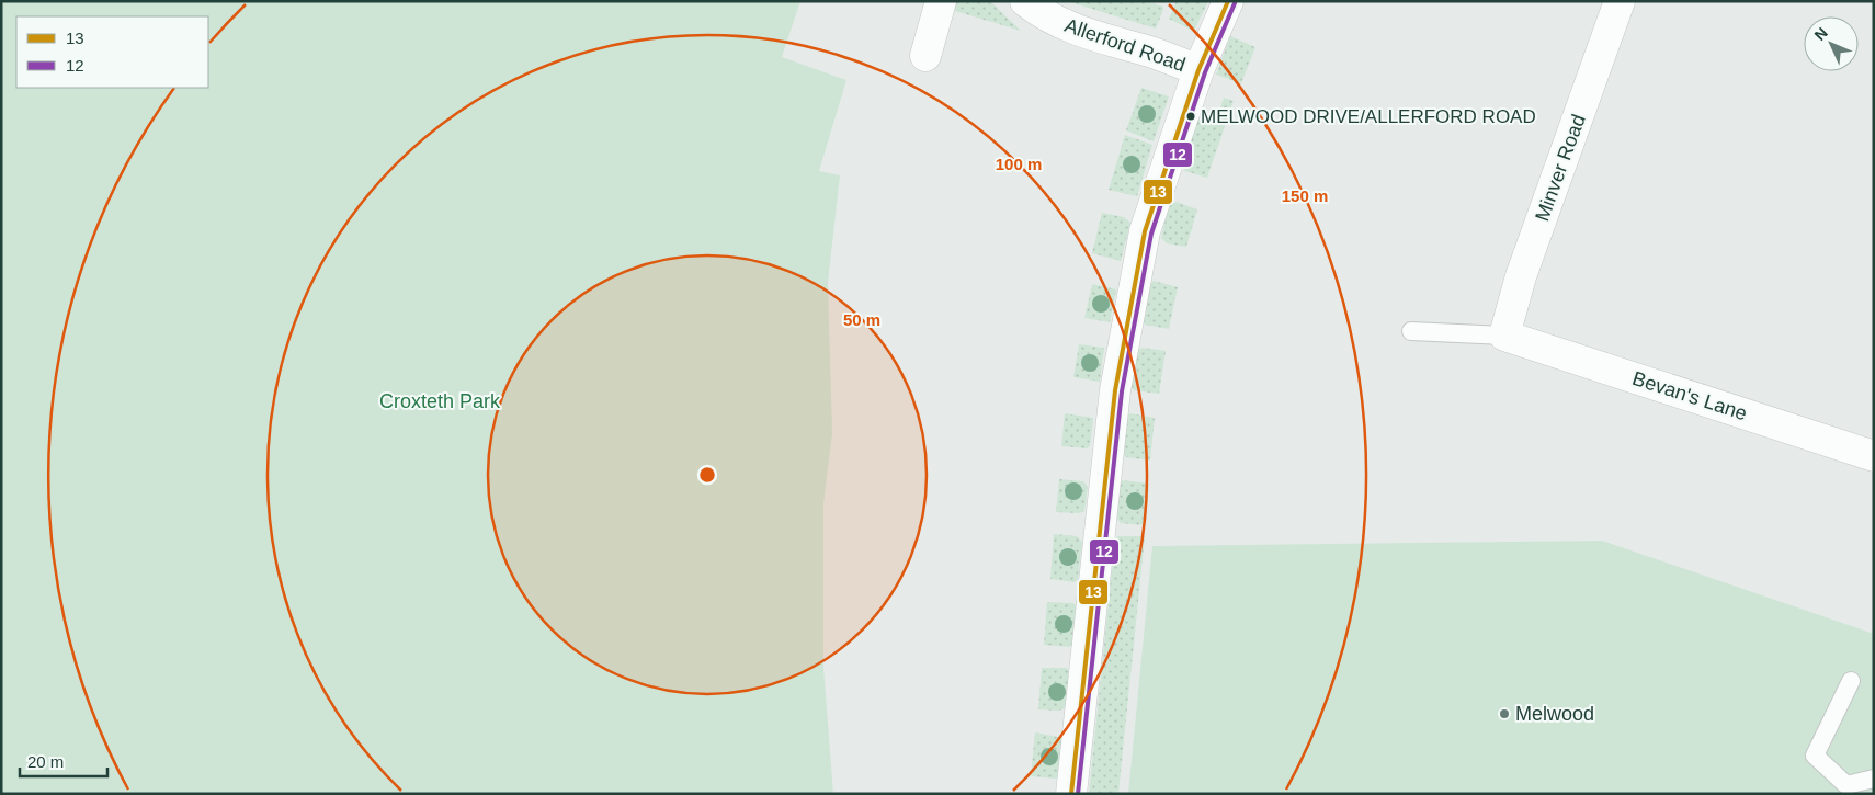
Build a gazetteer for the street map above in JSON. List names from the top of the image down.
{
  "streets": {
    "street": ["Allerford Road", "Minver Road", "Bevan's Lane"]
  },
  "crossings": [
    ["Minver Road", "Bevan's Lane"]
  ],
  "parks": ["Croxteth Park"],
  "places": ["MELWOOD DRIVE/ALLERFORD ROAD", "Melwood"],
  "lines": ["transit line 13", "transit line 12"],
  "legend": ["13", "12"],
  "scale_bar": "20 m",
  "north": "top left",
  "rings": ["100 m", "150 m", "50 m"]
}
